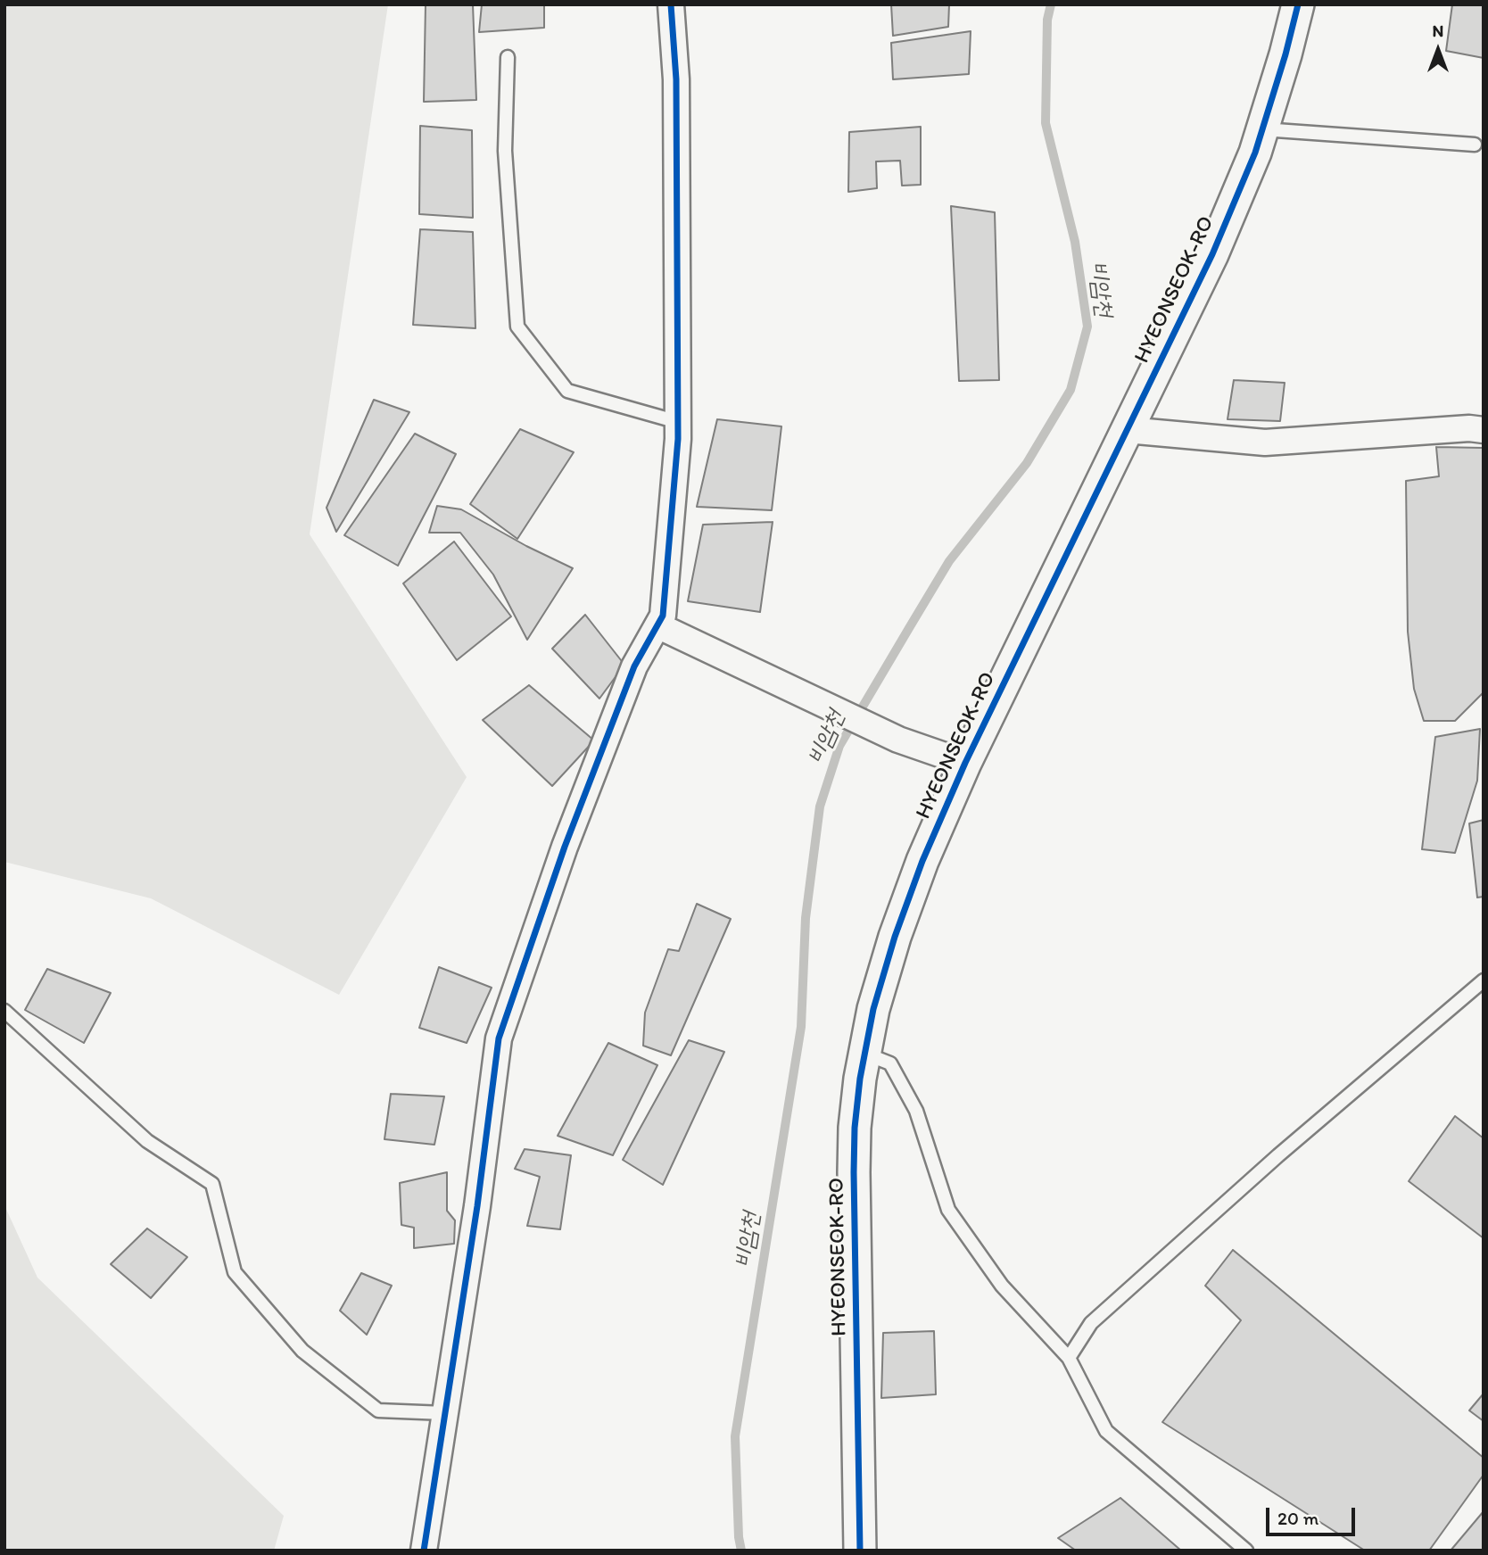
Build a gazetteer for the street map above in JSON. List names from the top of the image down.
{
  "streets": {
    "street": ["HYEONSEOK-RO"]
  },
  "water": ["비암천"],
  "scale_bar": "20 m",
  "north": "top"
}
